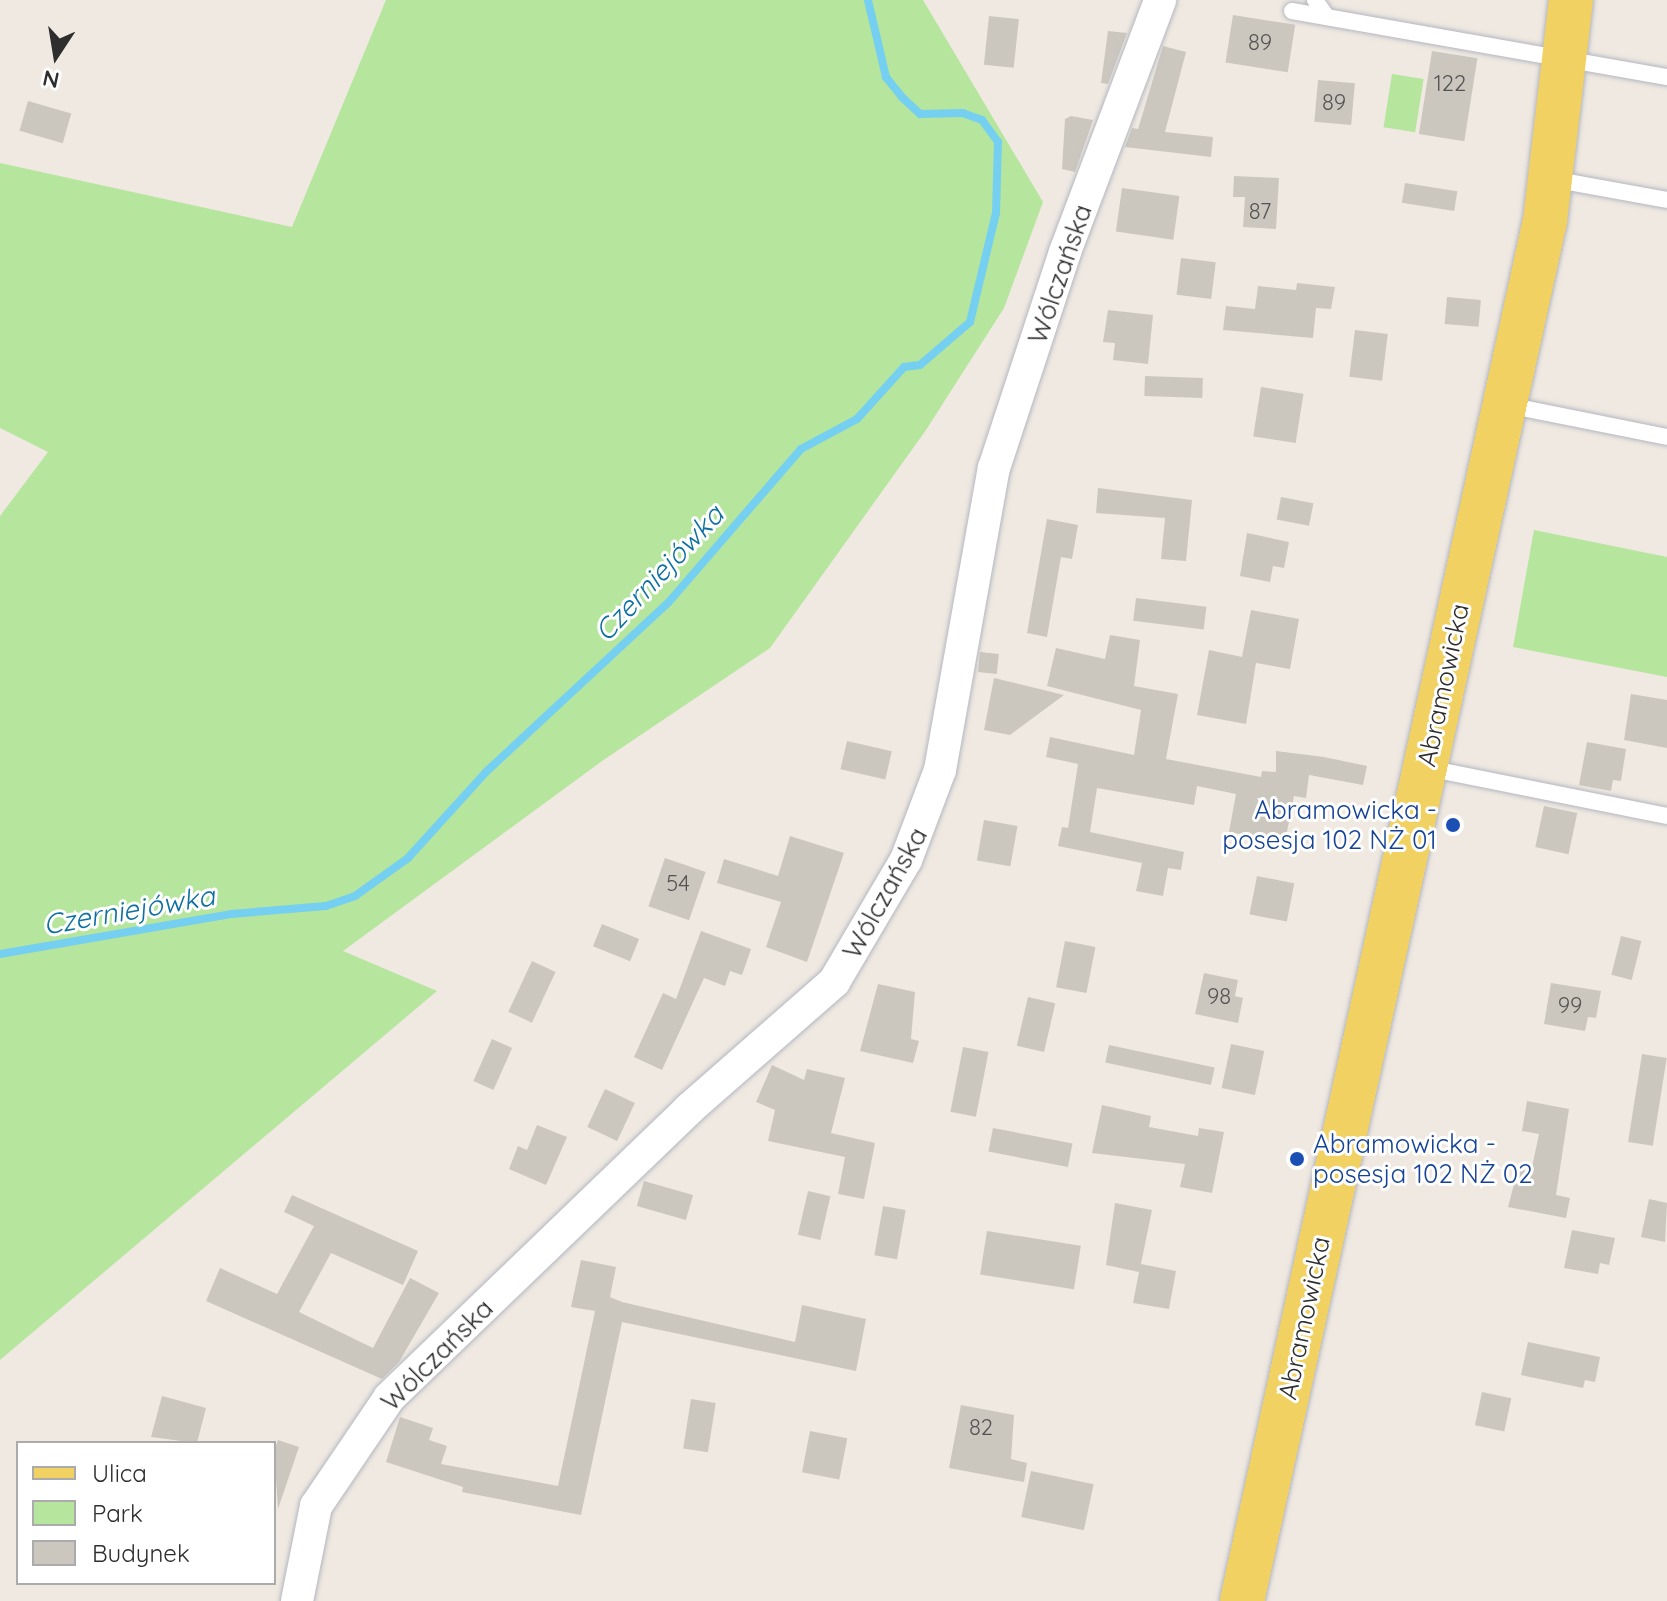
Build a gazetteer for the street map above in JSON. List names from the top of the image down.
{
  "streets": {
    "main road": ["Abramowicka"],
    "street": ["Wólczańska"]
  },
  "water": ["Czerniejówka"],
  "places": ["Abramowicka - posesja 102 NŻ 01", "Abramowicka - posesja 102 NŻ 02"],
  "house_numbers": [
    "89",
    "122",
    "89",
    "87",
    "54",
    "98",
    "99",
    "82"
  ],
  "legend": ["Ulica", "Park", "Budynek"],
  "north": "bottom"
}
